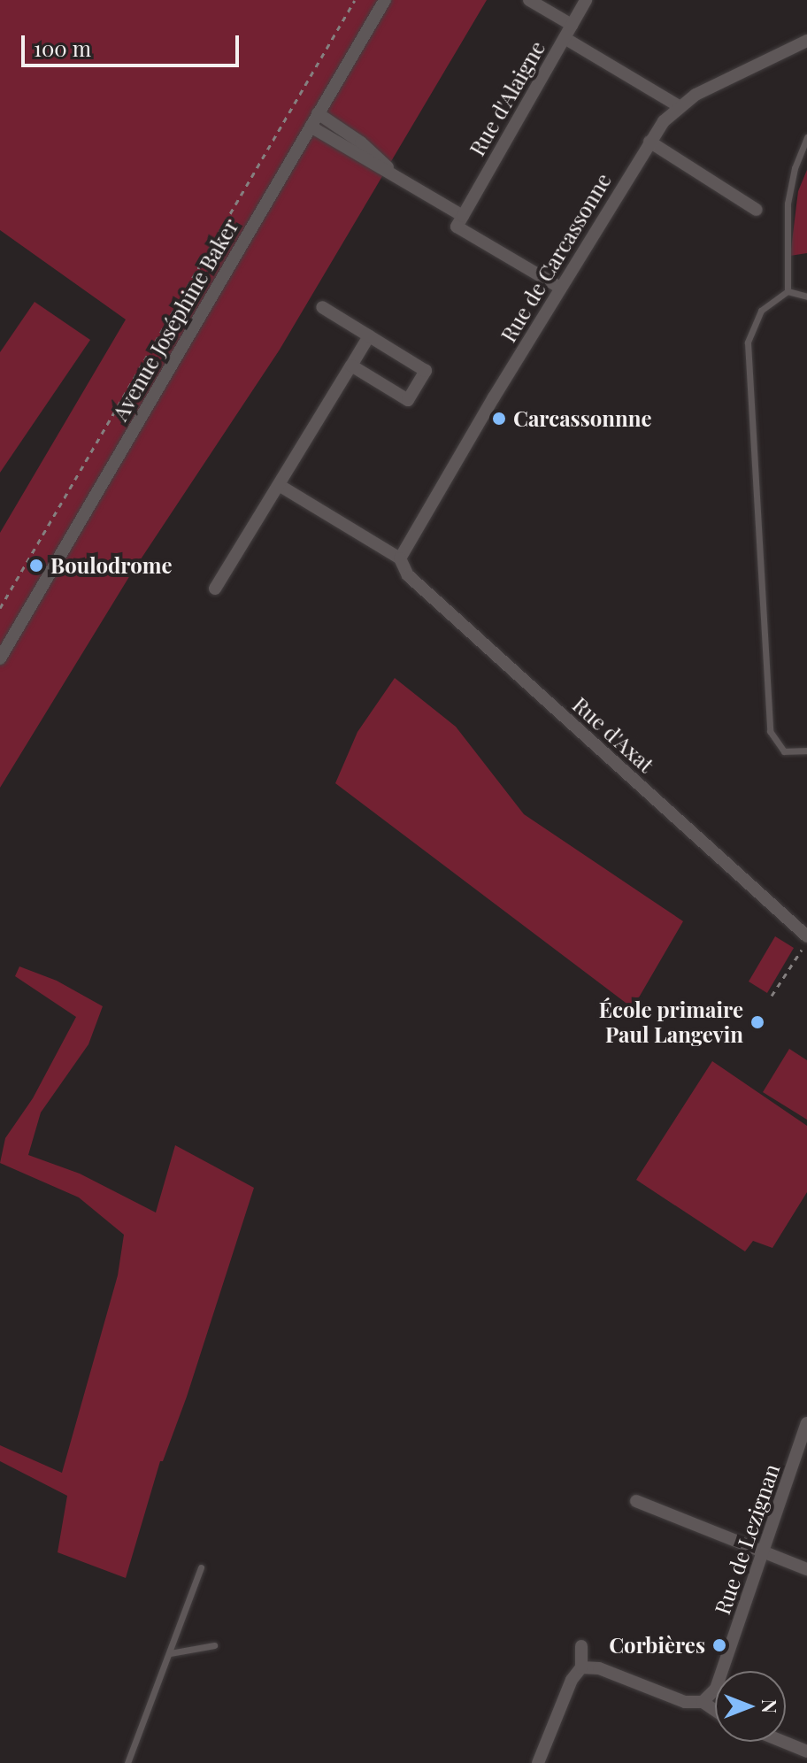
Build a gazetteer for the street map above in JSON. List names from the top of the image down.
{
  "streets": {
    "street": [
      "Rue d'Alaigne",
      "Rue de Carcassonne",
      "Avenue Joséphine Baker",
      "Rue d'Axat",
      "Rue de Lezignan"
    ]
  },
  "crossings": [
    ["Rue de Carcassonne", "Rue d'Axat"]
  ],
  "places": [
    "Carcassonnne",
    "Boulodrome",
    "École primaire Paul Langevin",
    "Corbières"
  ],
  "scale_bar": "100 m",
  "north": "right"
}
